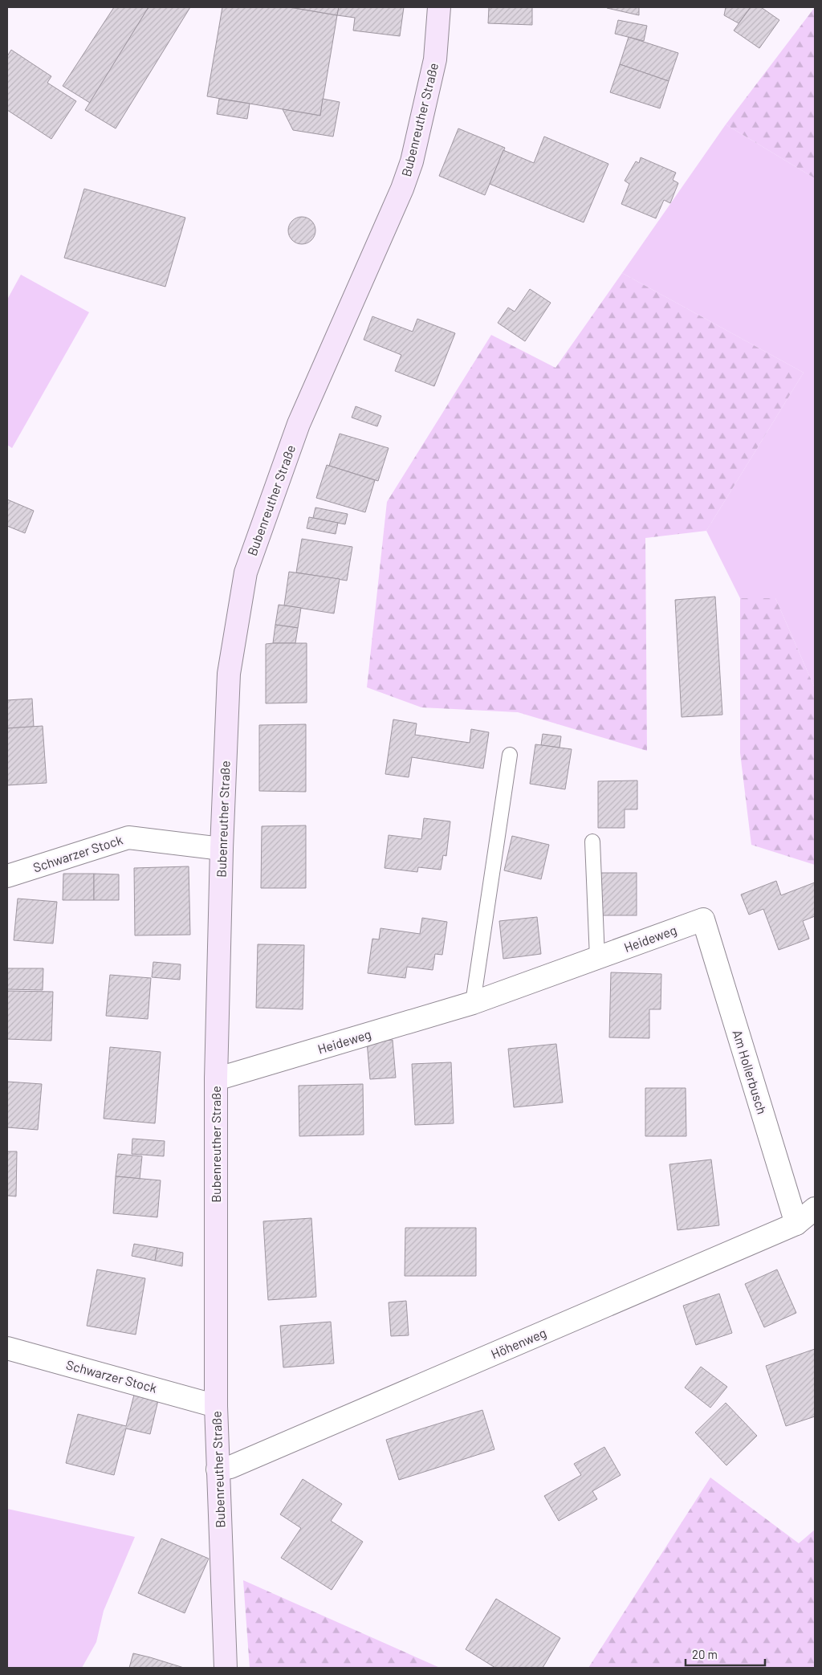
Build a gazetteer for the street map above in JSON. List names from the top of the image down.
{
  "streets": {
    "street": [
      "Bubenreuther Straße",
      "Schwarzer Stock",
      "Heideweg",
      "Am Hollerbusch",
      "Höhenweg"
    ]
  },
  "crossings": [
    ["Bubenreuther Straße", "Schwarzer Stock"],
    ["Bubenreuther Straße", "Heideweg"],
    ["Bubenreuther Straße", "Höhenweg"],
    ["Heideweg", "Am Hollerbusch"],
    ["Am Hollerbusch", "Höhenweg"]
  ],
  "scale_bar": "20 m"
}
